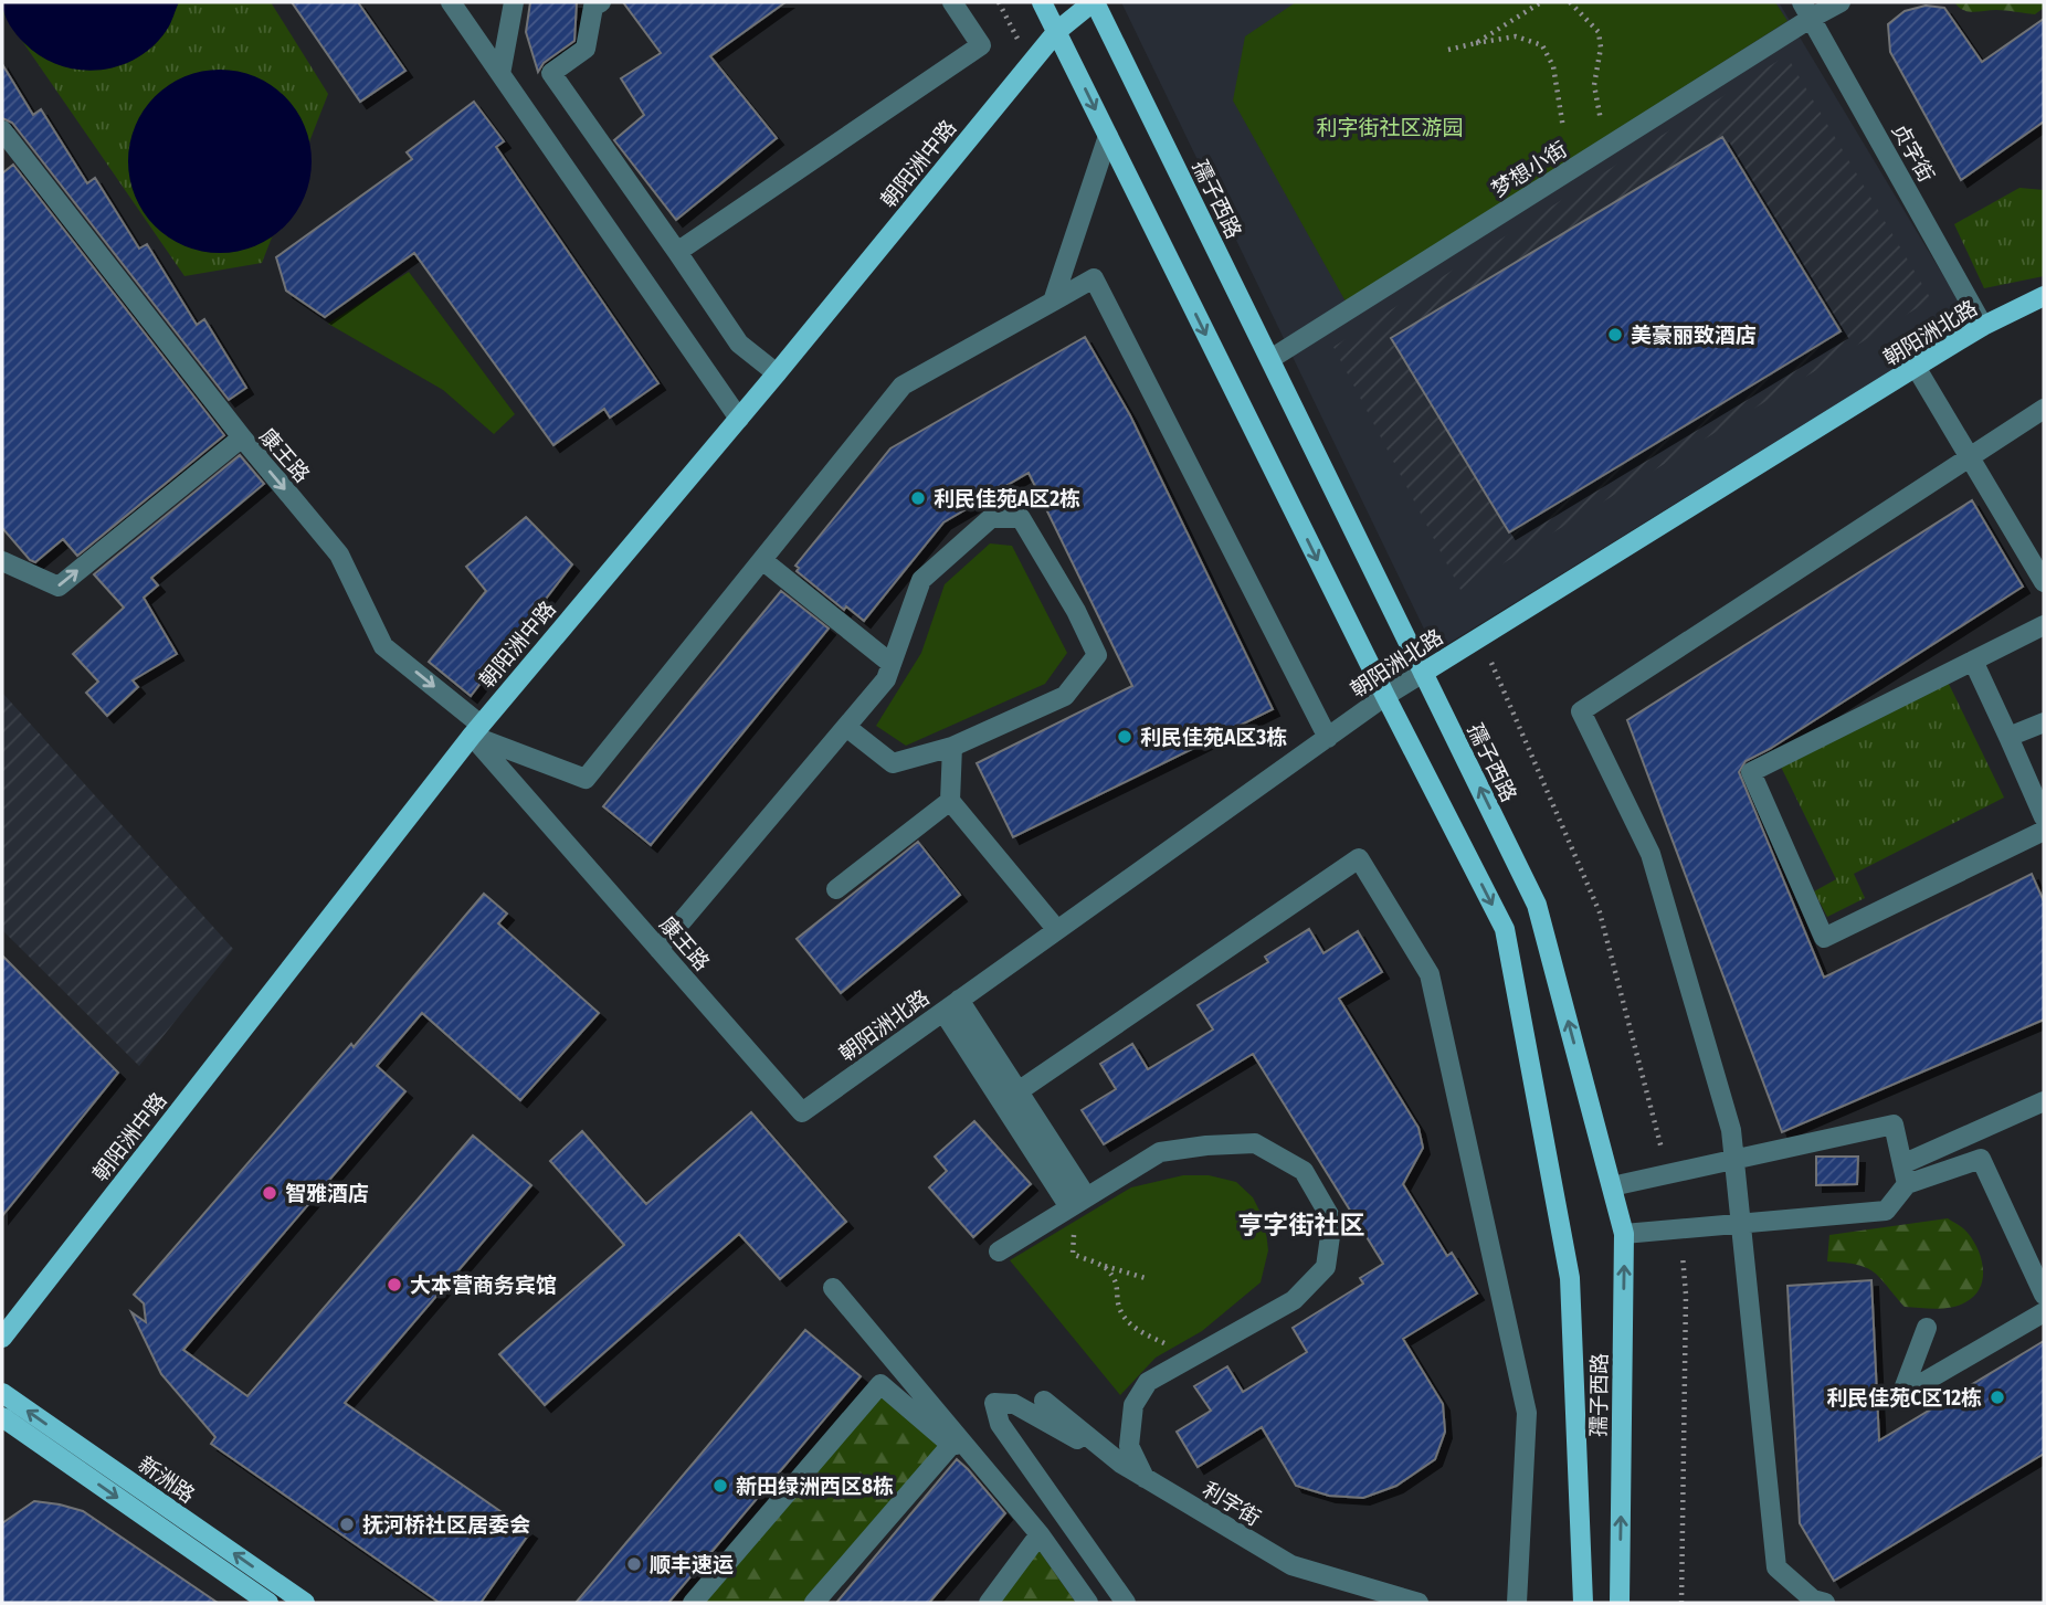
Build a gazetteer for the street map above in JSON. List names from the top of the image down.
{
  "streets": {
    "main road": [
      "朝阳洲中路",
      "孺子西路",
      "朝阳洲北路",
      "新洲路"
    ],
    "street": [
      "贞字街",
      "梦想小街",
      "康王路",
      "利字街"
    ]
  },
  "crossings": [
    ["贞字街", "梦想小街"],
    ["贞字街", "朝阳洲北路"],
    ["朝阳洲中路", "孺子西路"],
    ["朝阳洲中路", "康王路"],
    ["梦想小街", "孺子西路"],
    ["孺子西路", "朝阳洲北路"],
    ["朝阳洲北路", "康王路"]
  ],
  "districts": ["亨字街社区"],
  "parks": ["利字街社区游园"],
  "places": [
    "美豪丽致酒店",
    "利民佳苑A区2栋",
    "利民佳苑A区3栋",
    "智雅酒店",
    "大本营商务宾馆",
    "利民佳苑C区12栋",
    "新田绿洲西区8栋",
    "抚河桥社区居委会",
    "顺丰速运"
  ]
}
